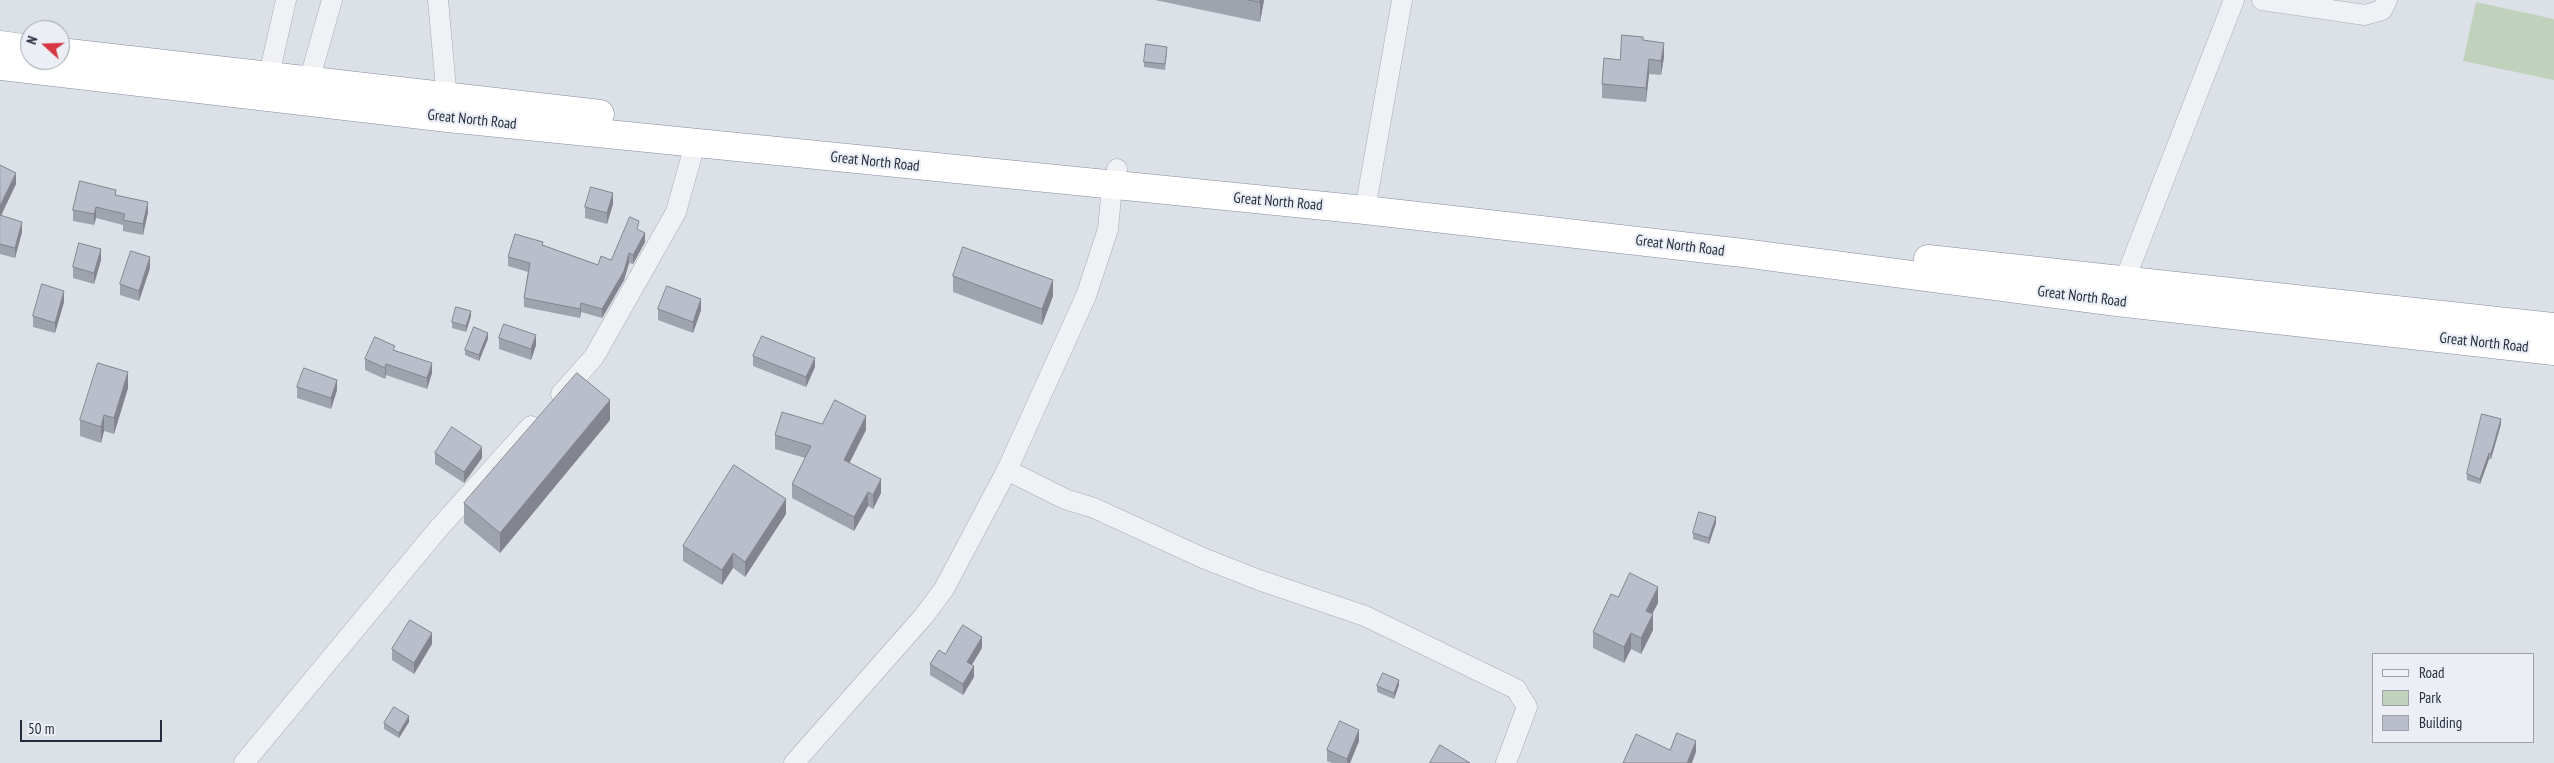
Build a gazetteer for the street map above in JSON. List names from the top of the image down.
{
  "streets": {
    "highway": ["Great North Road"]
  },
  "legend": ["Road", "Park", "Building"],
  "scale_bar": "50 m",
  "north": "left"
}
